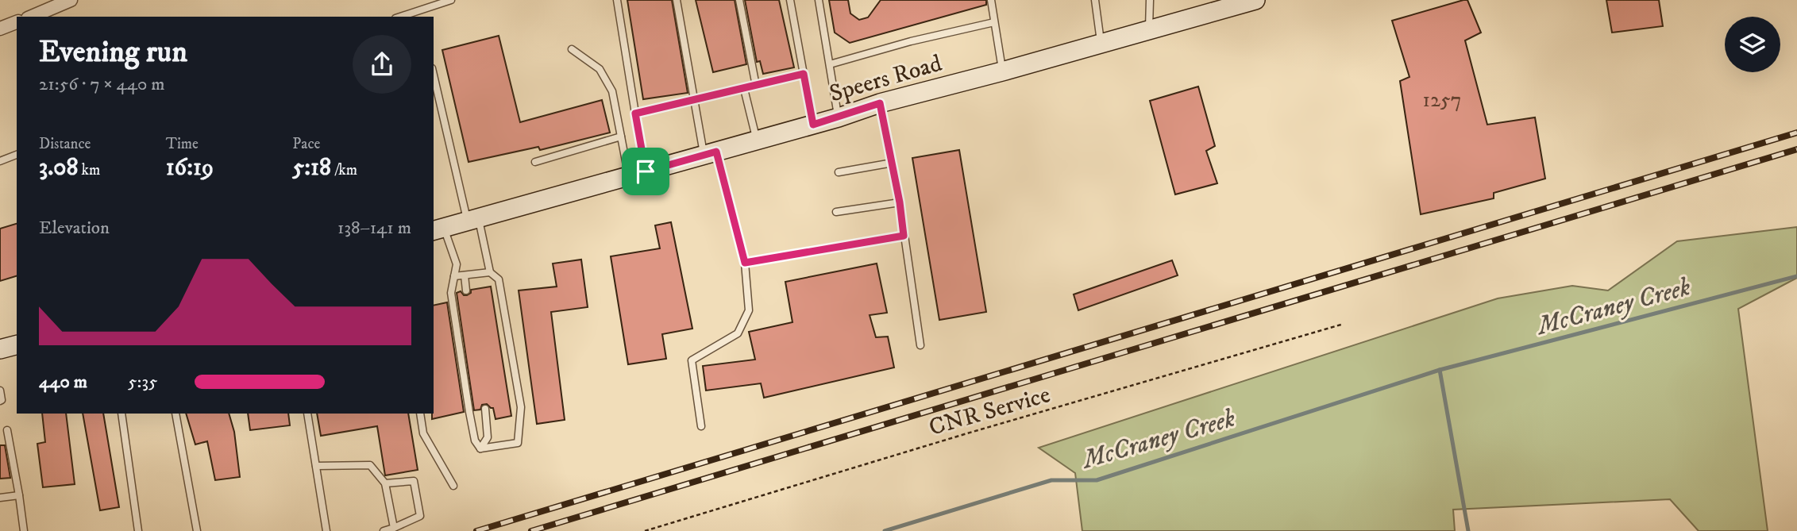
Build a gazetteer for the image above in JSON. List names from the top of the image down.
{
  "streets": {
    "main road": ["Speers Road"],
    "path": ["CNR Service"]
  },
  "water": ["McCraney Creek"],
  "house_numbers": ["1257"],
  "page": {
    "heading": ["Evening run", "21:56 · 7 × 440 m"],
    "stats": [
      ["Distance", "3.08 km"],
      ["Time", "16:19"],
      ["Pace", "5:18 /km"]
    ],
    "chart": ["Elevation", "138–141 m"],
    "list": [
      {
        "name": "440 m",
        "note": "5:35"
      }
    ]
  }
}
